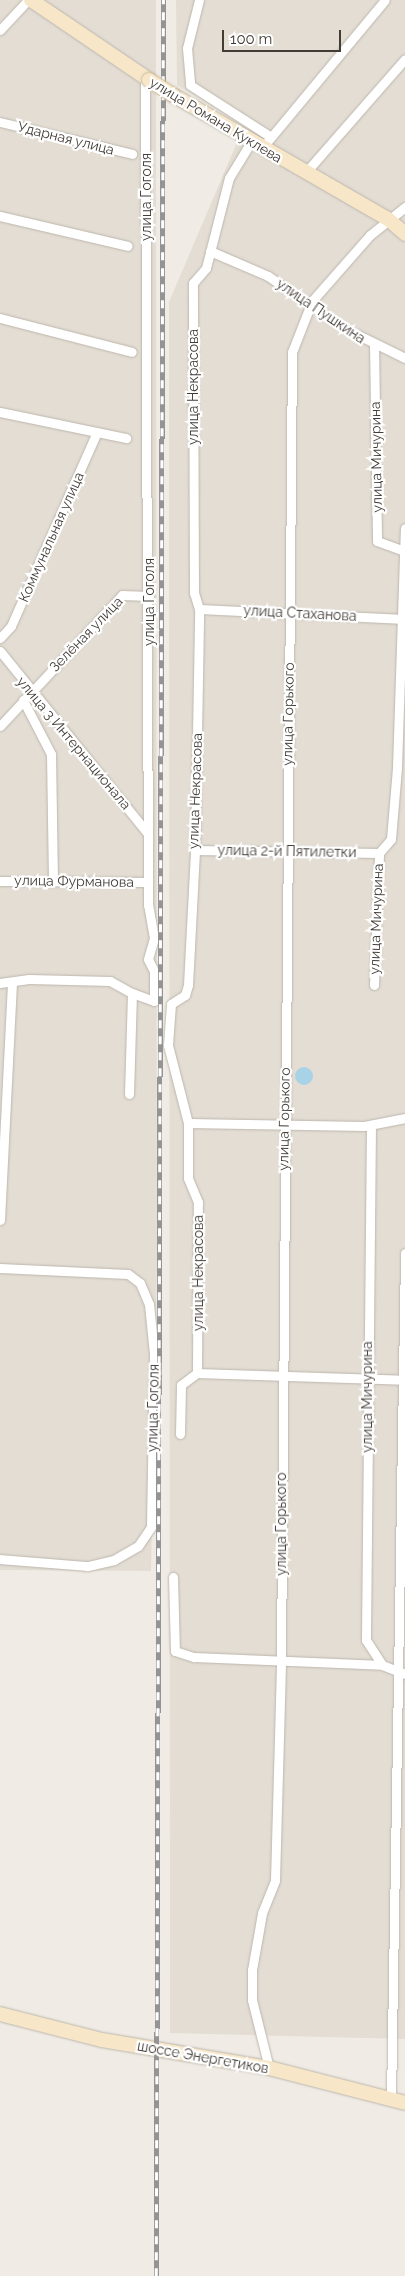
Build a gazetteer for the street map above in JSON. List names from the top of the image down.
{
  "streets": {
    "street": [
      "улица Романа Куклева",
      "Ударная улица",
      "улица Гоголя",
      "улица Пушкина",
      "улица Некрасова",
      "улица Мичурина",
      "Коммунальная улица",
      "улица Стаханова",
      "Зелёная улица",
      "улица Горького",
      "улица 3 Интернационала",
      "улица 2-й Пятилетки",
      "улица Фурманова",
      "шоссе Энергетиков"
    ]
  },
  "crossings": [
    ["улица Романа Куклева", "улица Гоголя"],
    ["улица Романа Куклева", "улица Некрасова"],
    ["улица Романа Куклева", "улица Горького"],
    ["улица Гоголя", "Зелёная улица"],
    ["улица Гоголя", "улица 3 Интернационала"],
    ["улица Гоголя", "улица Фурманова"],
    ["улица Пушкина", "улица Некрасова"],
    ["улица Пушкина", "улица Мичурина"],
    ["улица Пушкина", "улица Горького"],
    ["улица Некрасова", "улица Стаханова"],
    ["улица Некрасова", "улица 2-й Пятилетки"],
    ["улица Мичурина", "улица 2-й Пятилетки"],
    ["улица Стаханова", "улица Горького"],
    ["Зелёная улица", "улица 3 Интернационала"],
    ["улица Горького", "улица 2-й Пятилетки"],
    ["улица Горького", "шоссе Энергетиков"]
  ],
  "scale_bar": "100 m"
}
